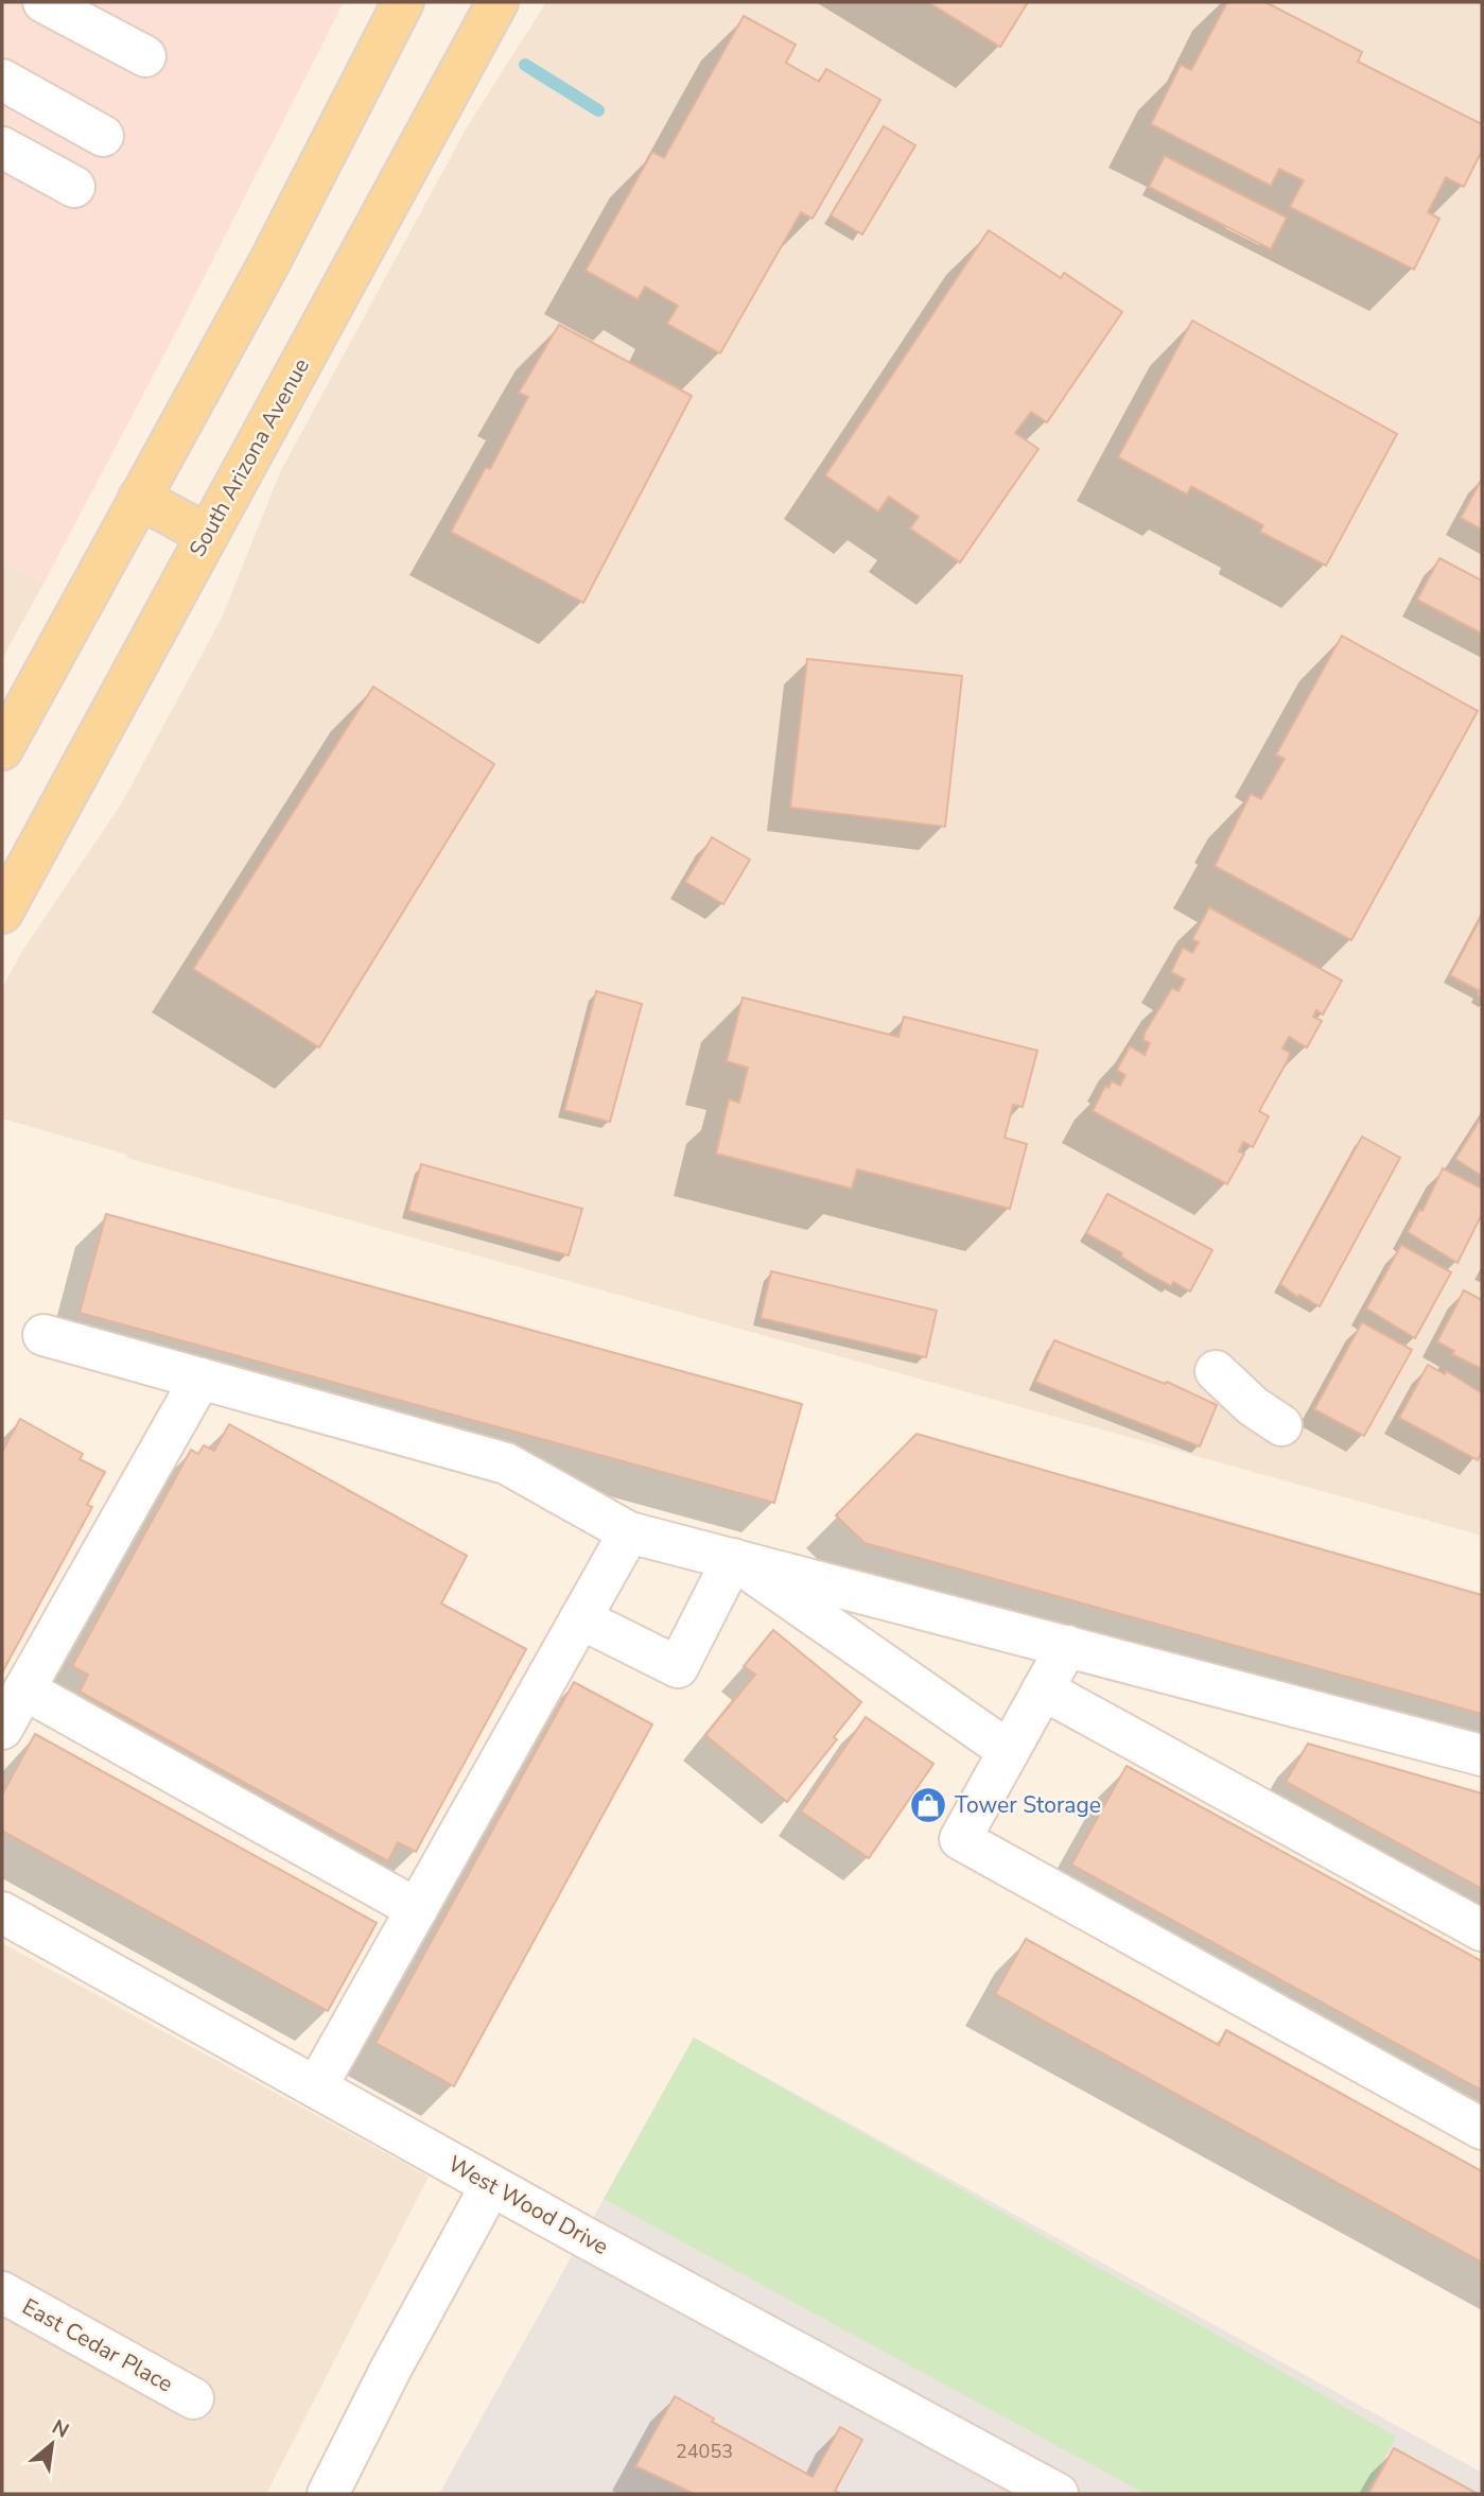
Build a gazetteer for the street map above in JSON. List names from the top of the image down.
{
  "streets": {
    "main road": ["South Arizona Avenue"],
    "street": ["West Wood Drive", "East Cedar Place"]
  },
  "places": {
    "shop": ["Tower Storage"]
  },
  "house_numbers": ["24053"],
  "north": "top right"
}
